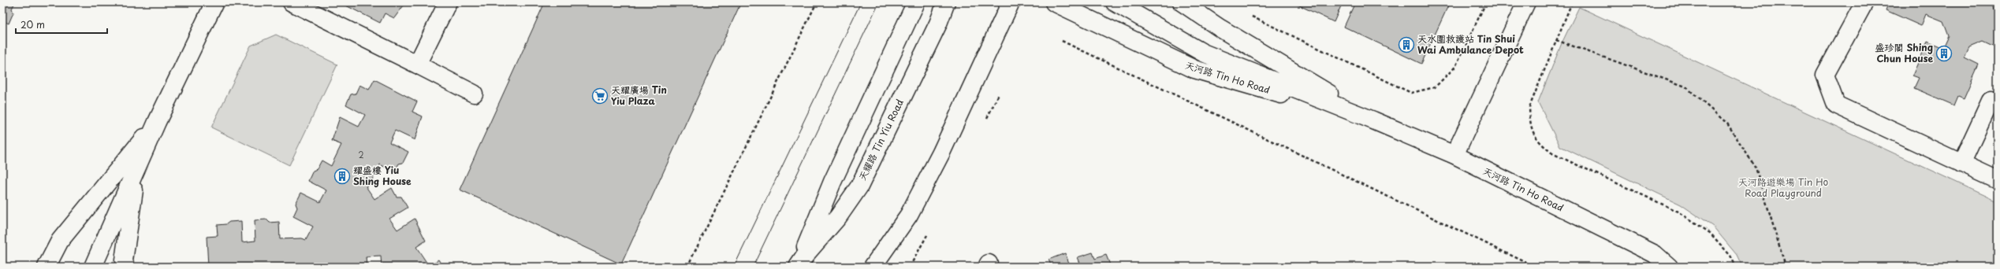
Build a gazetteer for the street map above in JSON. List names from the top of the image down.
{
  "streets": {
    "street": ["天河路 Tin Ho Road", "天耀路 Tin Yiu Road"]
  },
  "parks": ["天河路遊樂場 Tin Ho Road Playground"],
  "places": {
    "building": ["天水圍救護站 Tin Shui Wai Ambulance Depot", "盛珍閣 Shing Chun House", "耀盛樓 Yiu Shing House"],
    "supermarket": ["天耀廣場 Tin Yiu Plaza"]
  },
  "house_numbers": ["2"],
  "scale_bar": "20 m"
}
